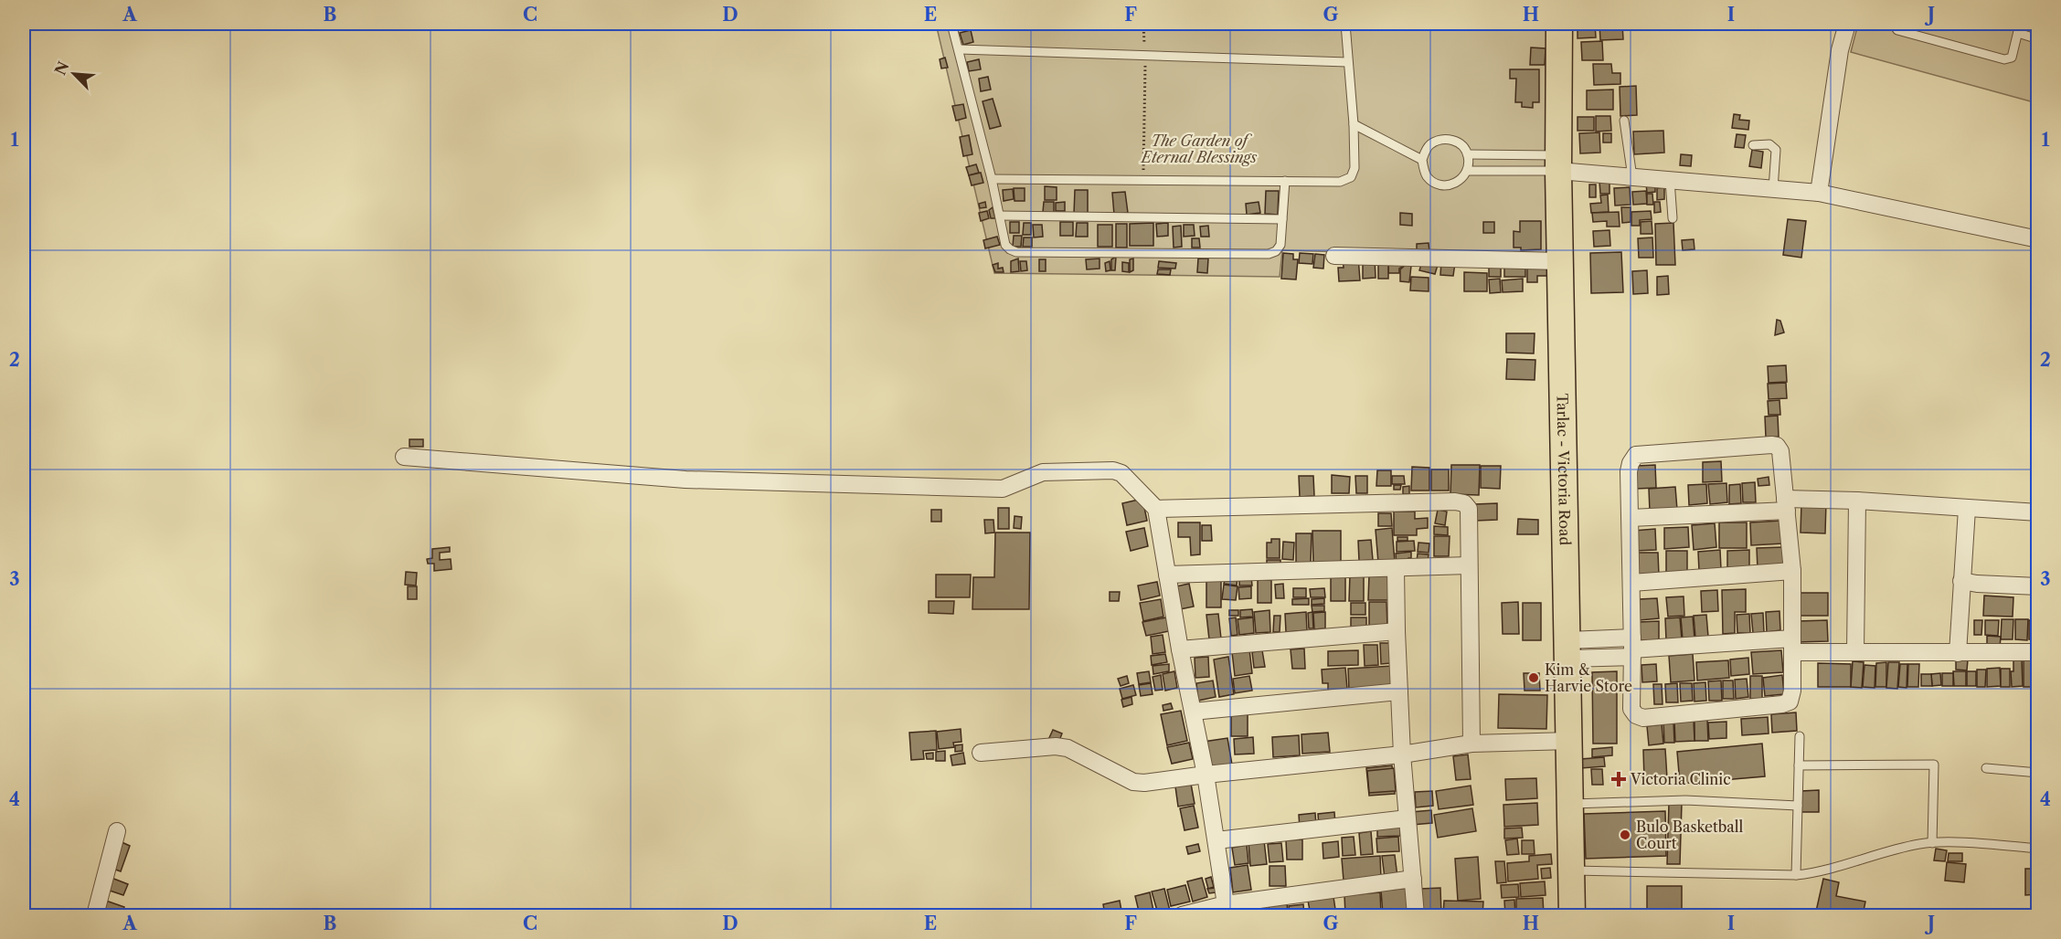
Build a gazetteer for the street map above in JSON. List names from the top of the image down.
{
  "streets": {
    "main road": ["Tarlac - Victoria Road"]
  },
  "parks": ["The Garden of Eternal Blessings"],
  "places": {
    "other": ["Kim & Harvie Store", "Bulo Basketball Court"],
    "health": ["Victoria Clinic"]
  },
  "north": "top left",
  "grid": {
    "columns": [
      "A",
      "B",
      "C",
      "D",
      "E",
      "F",
      "G",
      "H",
      "I",
      "J"
    ],
    "rows": [
      "1",
      "2",
      "3",
      "4"
    ]
  }
}
